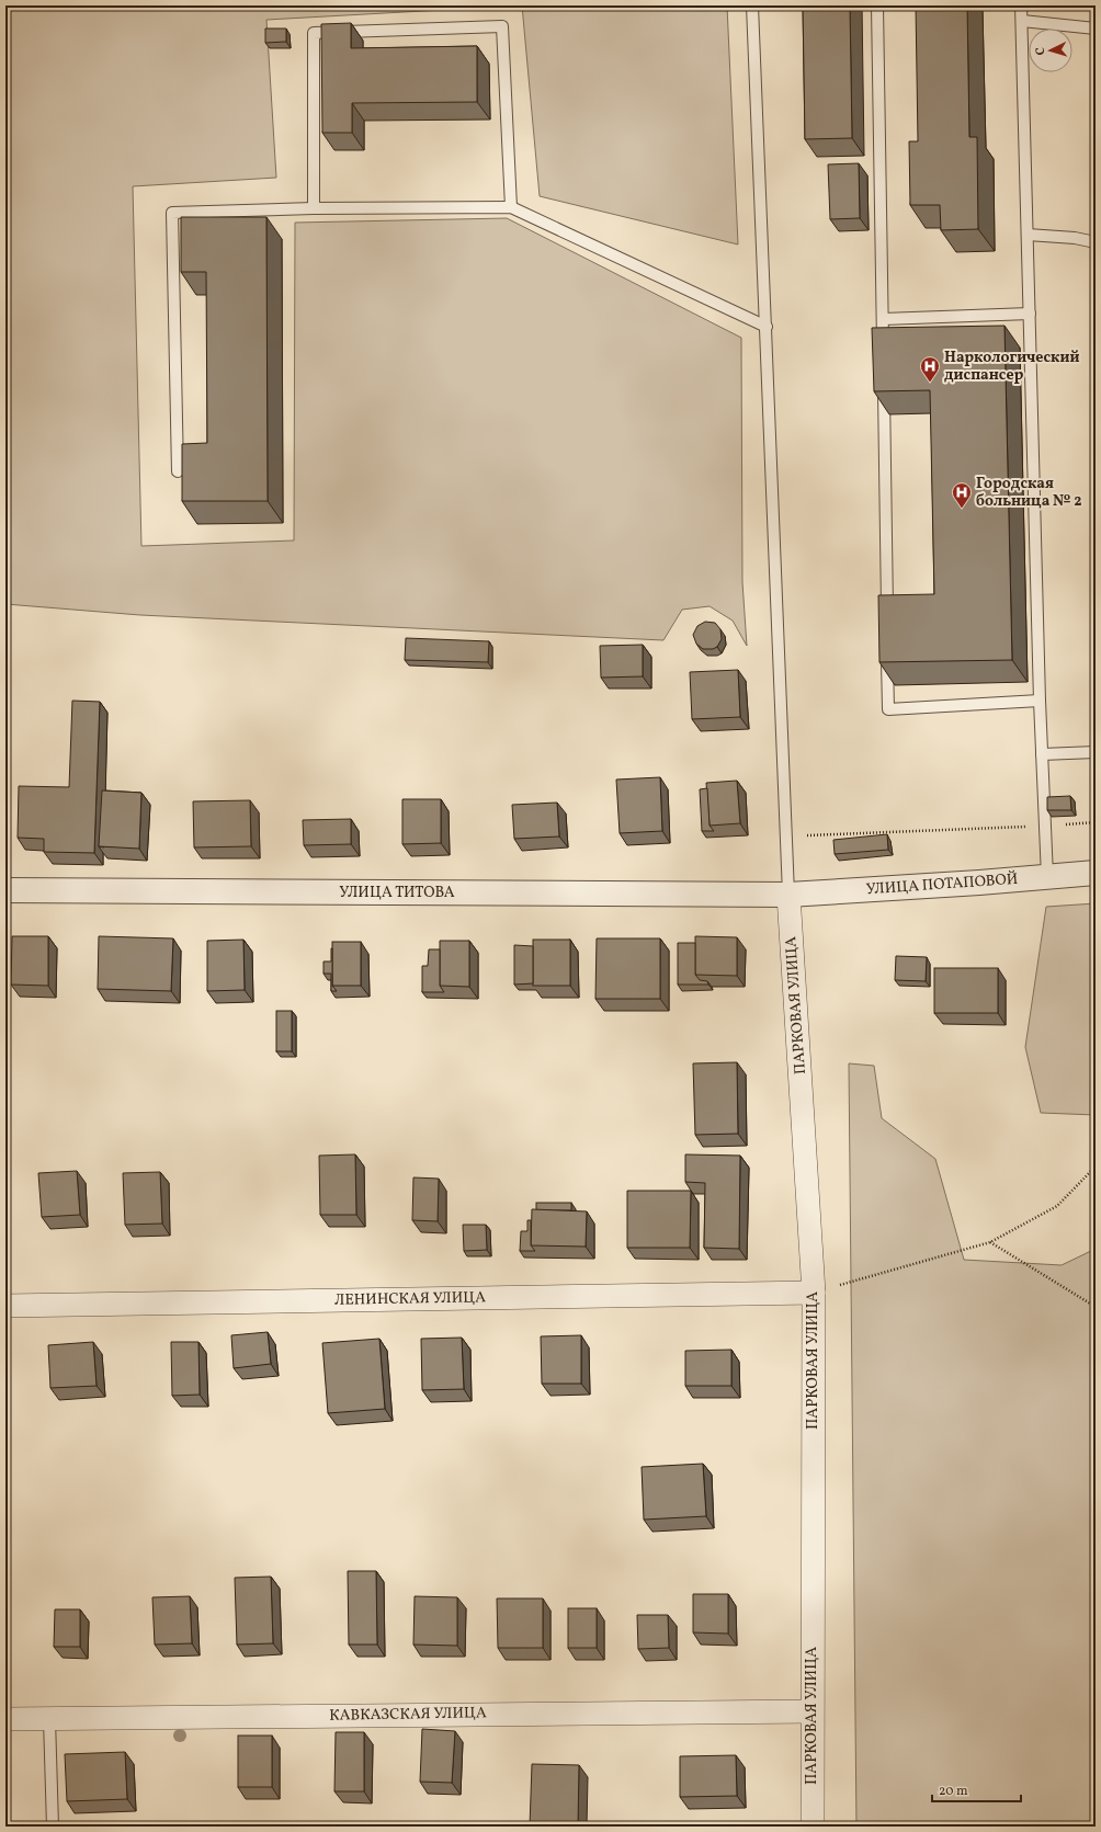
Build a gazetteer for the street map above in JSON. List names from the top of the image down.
{
  "streets": {
    "street": [
      "УЛИЦА ПОТАПОВОЙ",
      "УЛИЦА ТИТОВА",
      "ПАРКОВАЯ УЛИЦА",
      "ЛЕНИНСКАЯ УЛИЦА",
      "КАВКАЗСКАЯ УЛИЦА"
    ]
  },
  "crossings": [
    ["УЛИЦА ПОТАПОВОЙ", "УЛИЦА ТИТОВА"],
    ["УЛИЦА ПОТАПОВОЙ", "ПАРКОВАЯ УЛИЦА"],
    ["УЛИЦА ТИТОВА", "ПАРКОВАЯ УЛИЦА"],
    ["ПАРКОВАЯ УЛИЦА", "ЛЕНИНСКАЯ УЛИЦА"],
    ["ПАРКОВАЯ УЛИЦА", "КАВКАЗСКАЯ УЛИЦА"]
  ],
  "places": {
    "hospital": ["Наркологический диспансер", "Городская больница № 2"]
  },
  "scale_bar": "20 m",
  "north": "left"
}
